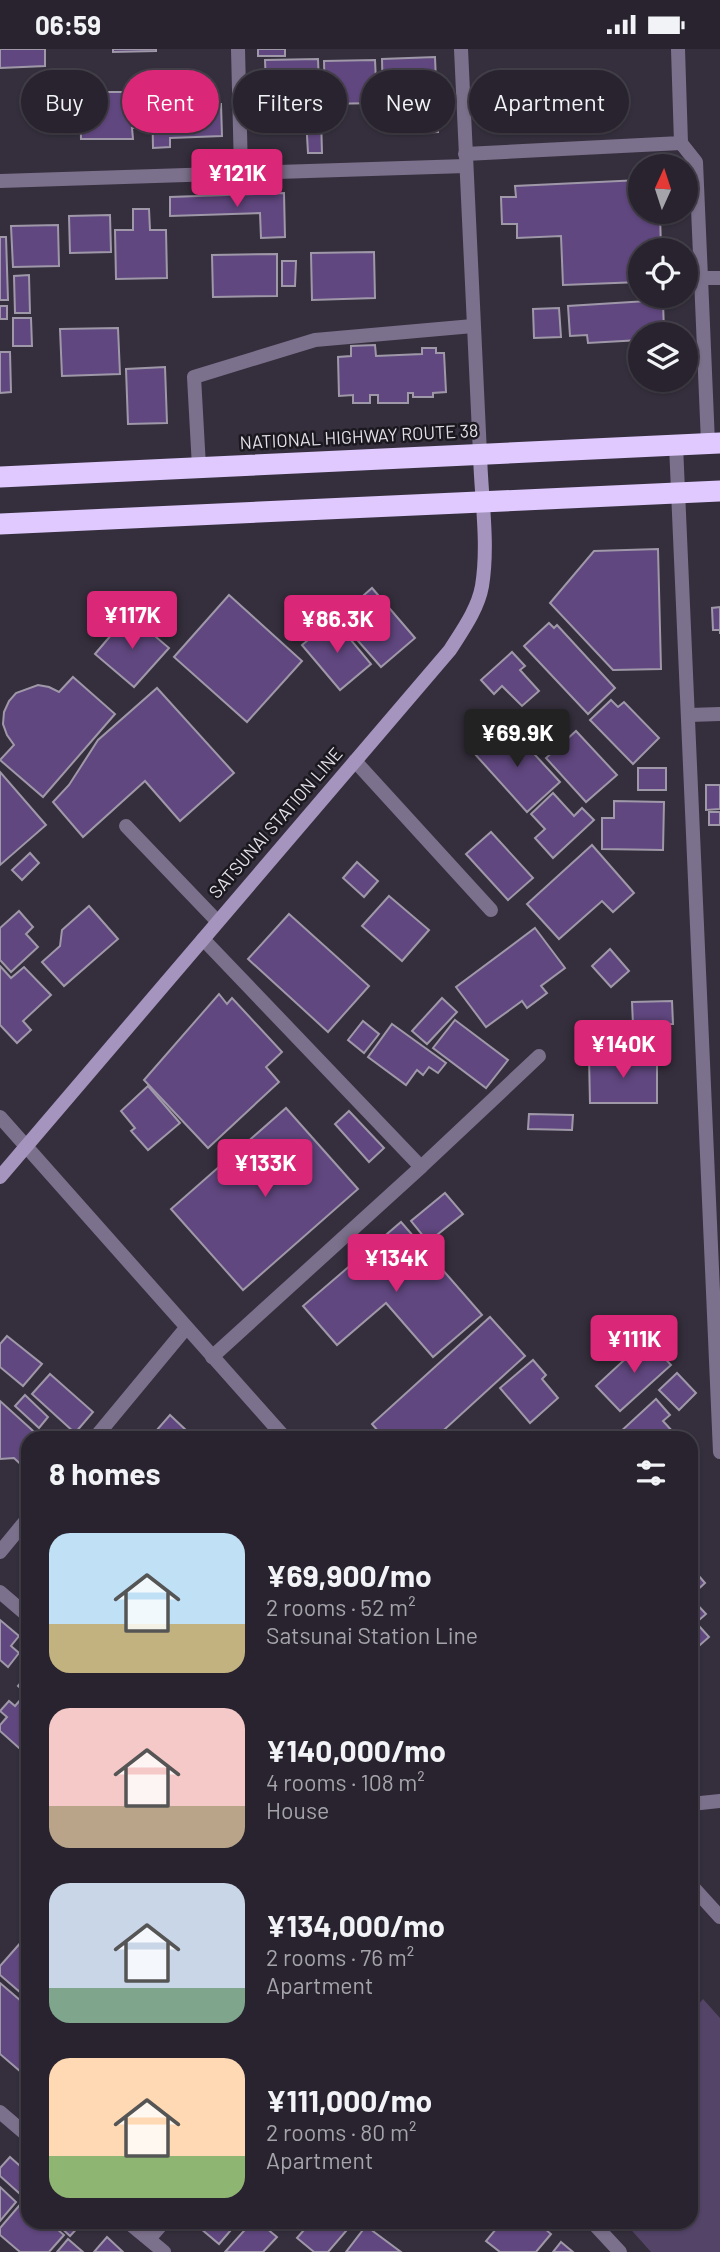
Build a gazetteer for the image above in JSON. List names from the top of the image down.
{
  "streets": {
    "highway": ["NATIONAL HIGHWAY ROUTE 38"],
    "main road": ["SATSUNAI STATION LINE"]
  },
  "crossings": [
    ["NATIONAL HIGHWAY ROUTE 38", "SATSUNAI STATION LINE"]
  ],
  "north": "top",
  "page": {
    "status": "06:59",
    "chip": [
      "Buy",
      "Rent",
      "Filters",
      "New",
      "Apartment"
    ],
    "price": [
      "¥121K",
      "¥117K",
      "¥86.3K",
      "¥69.9K",
      "¥140K",
      "¥133K",
      "¥134K",
      "¥111K"
    ],
    "heading": "8 homes",
    "list": [
      {
        "name": "¥69,900/mo",
        "note": "2 rooms · 52 m² · Satsunai Station Line"
      },
      {
        "name": "¥140,000/mo",
        "note": "4 rooms · 108 m² · House"
      },
      {
        "name": "¥134,000/mo",
        "note": "2 rooms · 76 m² · Apartment"
      },
      {
        "name": "¥111,000/mo",
        "note": "2 rooms · 80 m² · Apartment"
      }
    ]
  }
}
